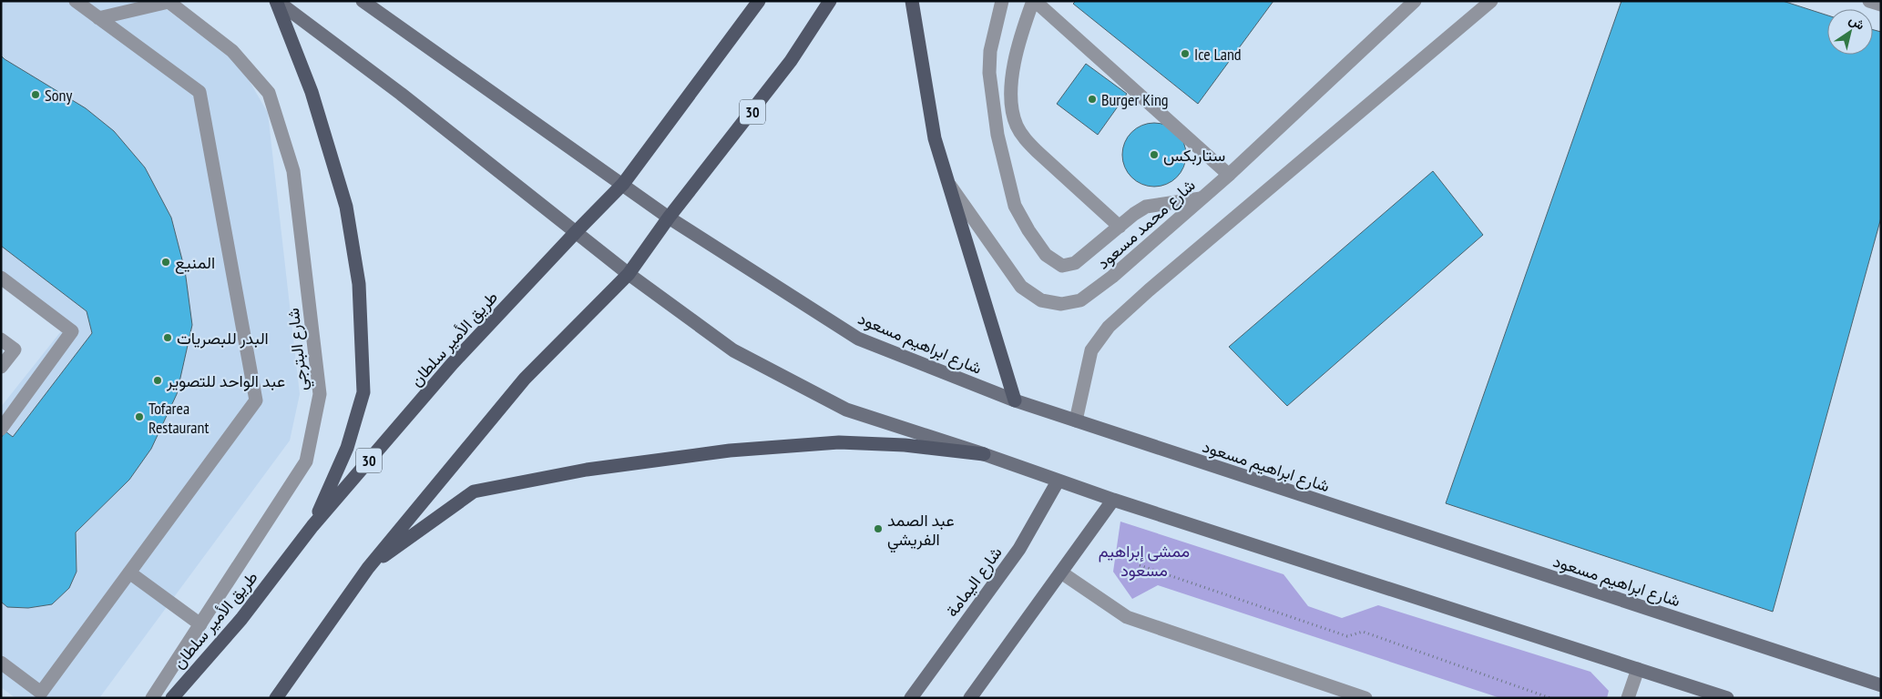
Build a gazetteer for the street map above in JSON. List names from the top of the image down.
{
  "streets": {
    "main road": [
      "30",
      "طريق الأمير سلطان",
      "شارع ابراهيم مسعود",
      "شارع اليمامة"
    ],
    "street": ["شارع محمد مسعود", "شارع البترجي"]
  },
  "crossings": [
    ["30", "شارع ابراهيم مسعود"]
  ],
  "parks": ["ممشى إبراهيم مسعود"],
  "places": [
    "Ice Land",
    "Sony",
    "Burger King",
    "ستاربكس",
    "المنيع",
    "البدر للبصريات",
    "عبد الواحد للتصوير",
    "Tofarea Restaurant",
    "عبد الصمد الفريشي"
  ],
  "north": "top right"
}
